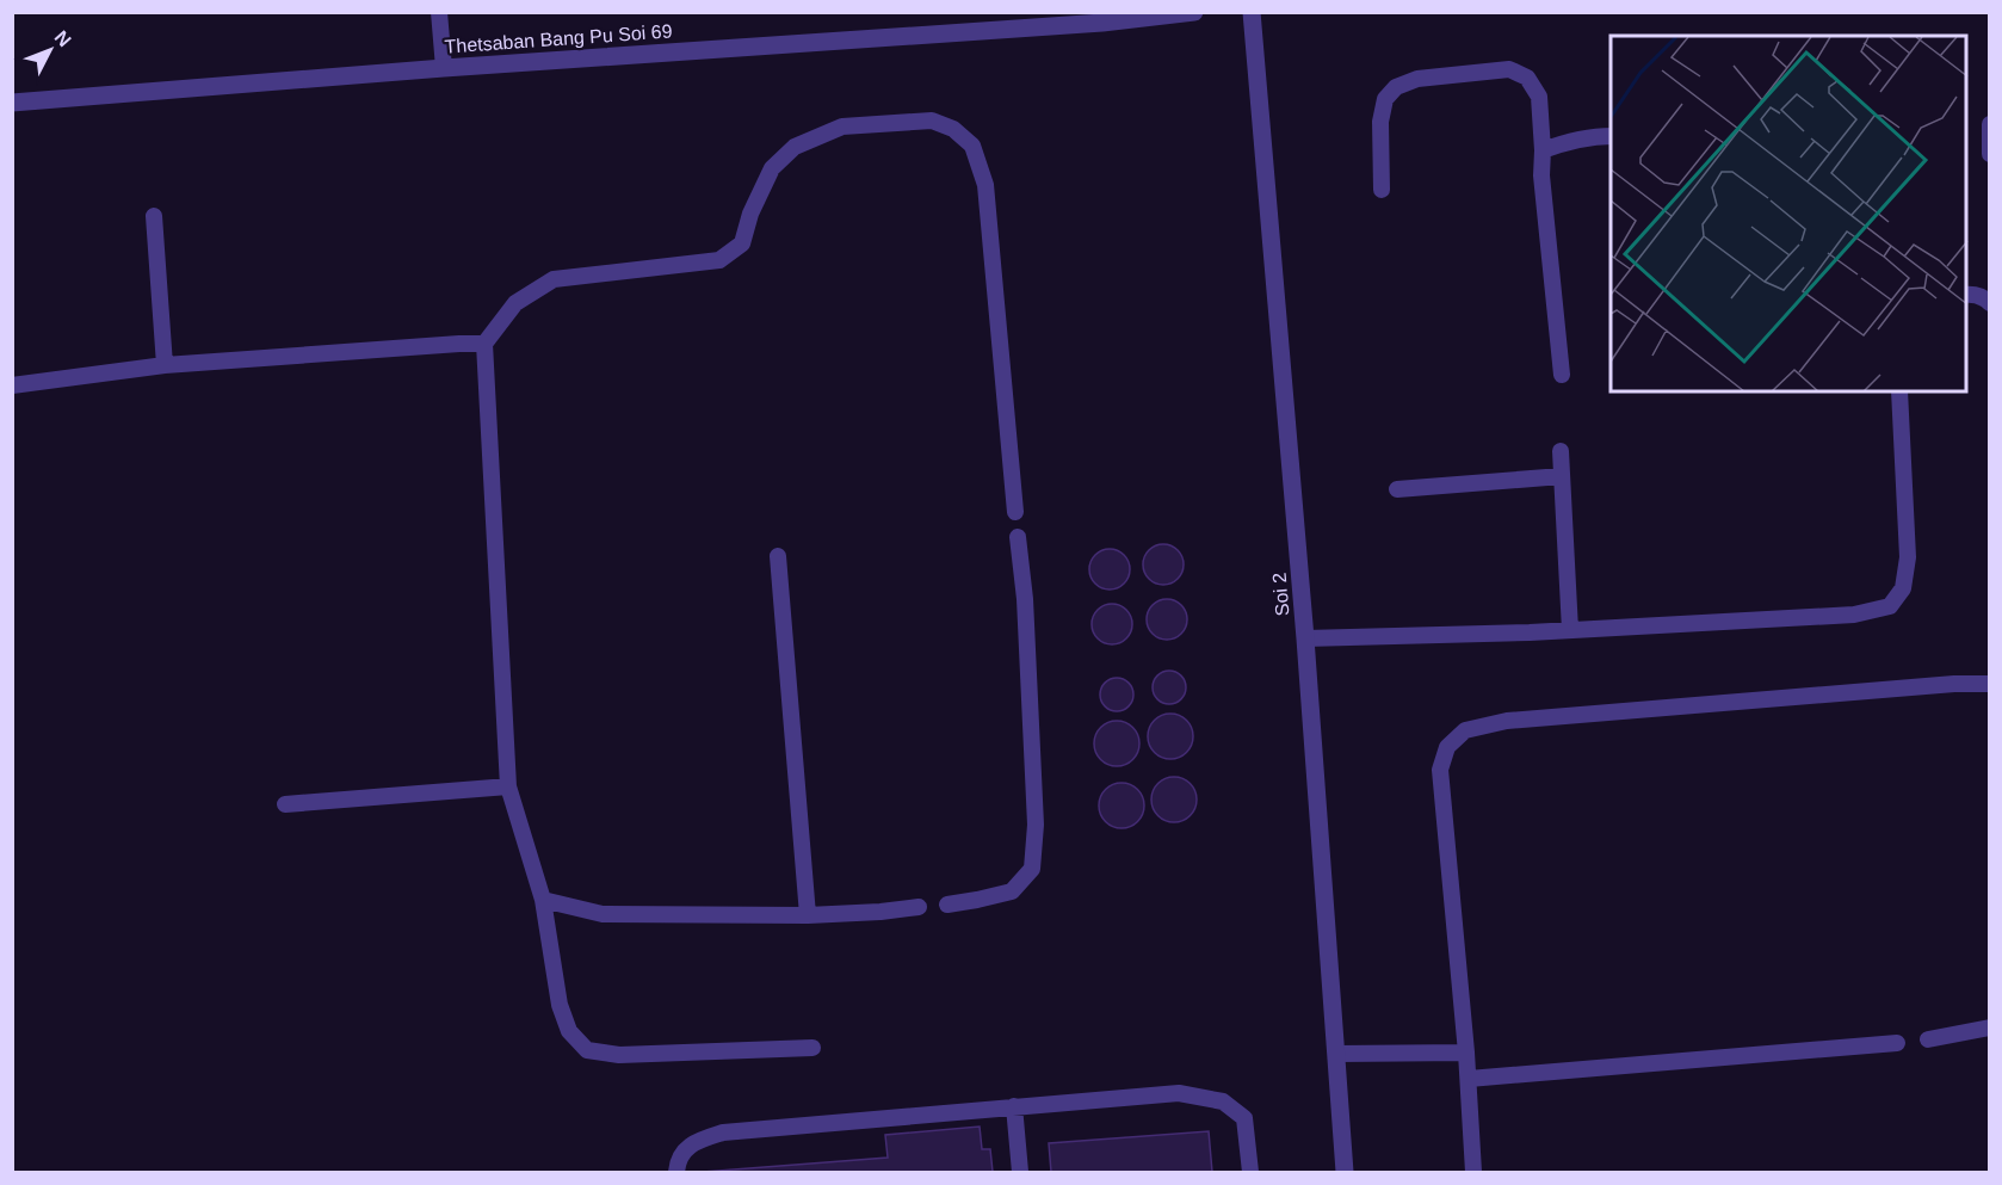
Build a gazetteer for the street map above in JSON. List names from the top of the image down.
{
  "streets": {
    "street": ["Thetsaban Bang Pu Soi 69", "Soi 2"]
  },
  "north": "top right"
}
